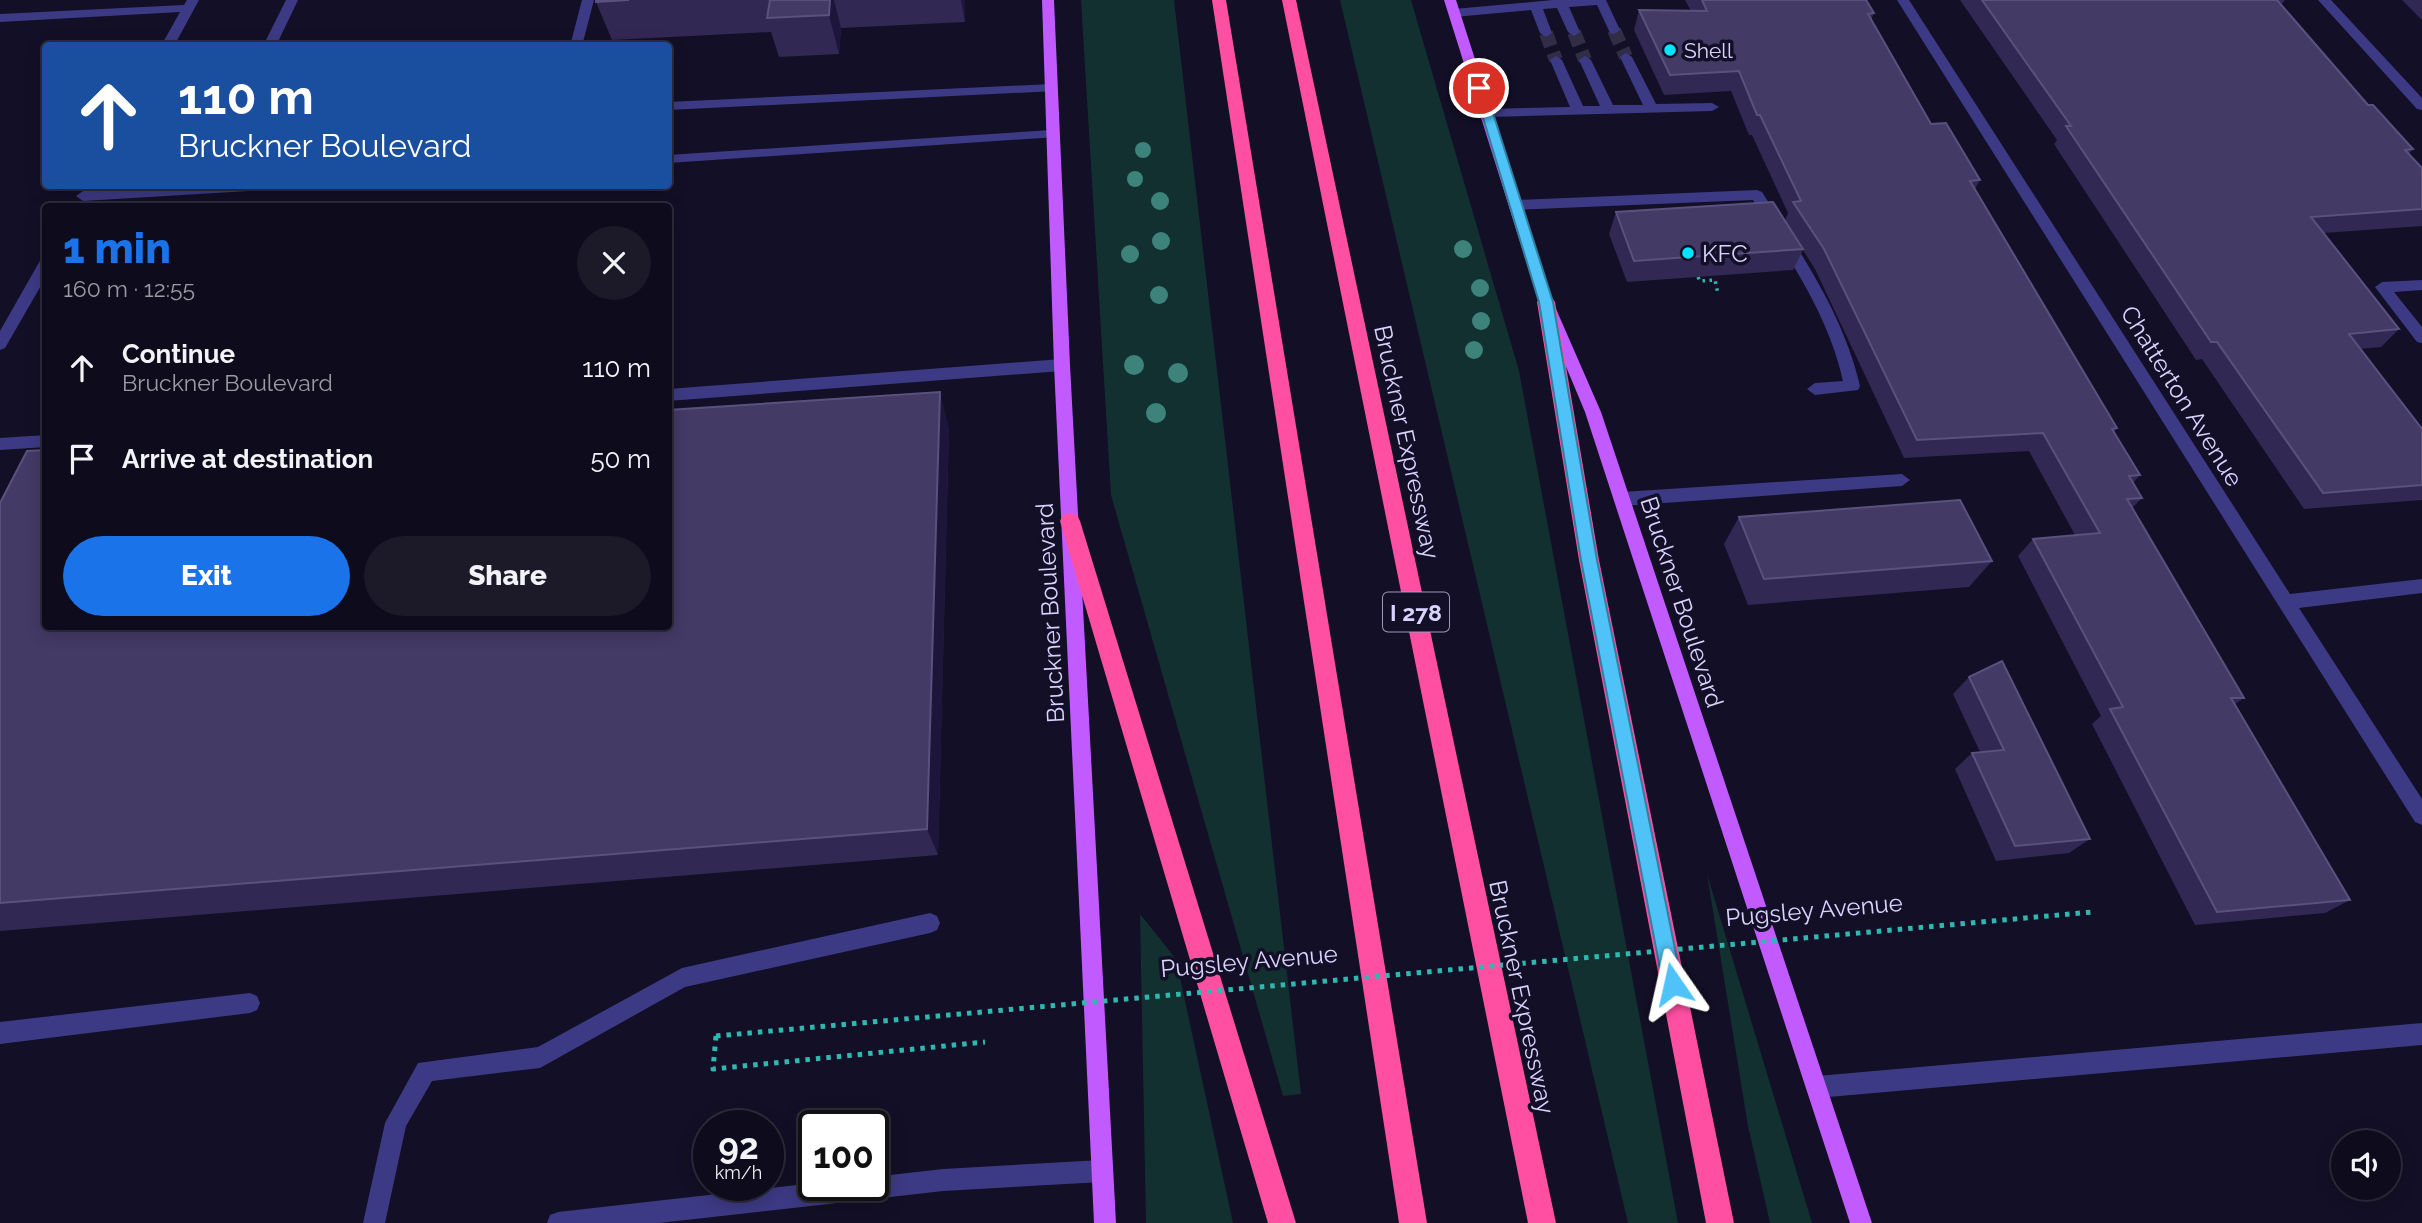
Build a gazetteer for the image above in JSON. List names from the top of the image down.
{
  "streets": {
    "highway": ["Bruckner Expressway", "I 278"],
    "main road": ["Bruckner Boulevard"],
    "street": ["Chatterton Avenue"],
    "path": ["Pugsley Avenue"]
  },
  "places": ["Shell", "KFC"],
  "page": {
    "turn": ["110 m", "Bruckner Boulevard"],
    "heading": ["1 min", "160 m · 12:55"],
    "list": [
      {
        "name": "Continue",
        "note": "Bruckner Boulevard",
        "value": "110 m"
      },
      {
        "name": "Arrive at destination",
        "value": "50 m"
      }
    ],
    "buttons": ["Exit", "Share"],
    "speed": "92 km/h",
    "limit": "100"
  }
}
